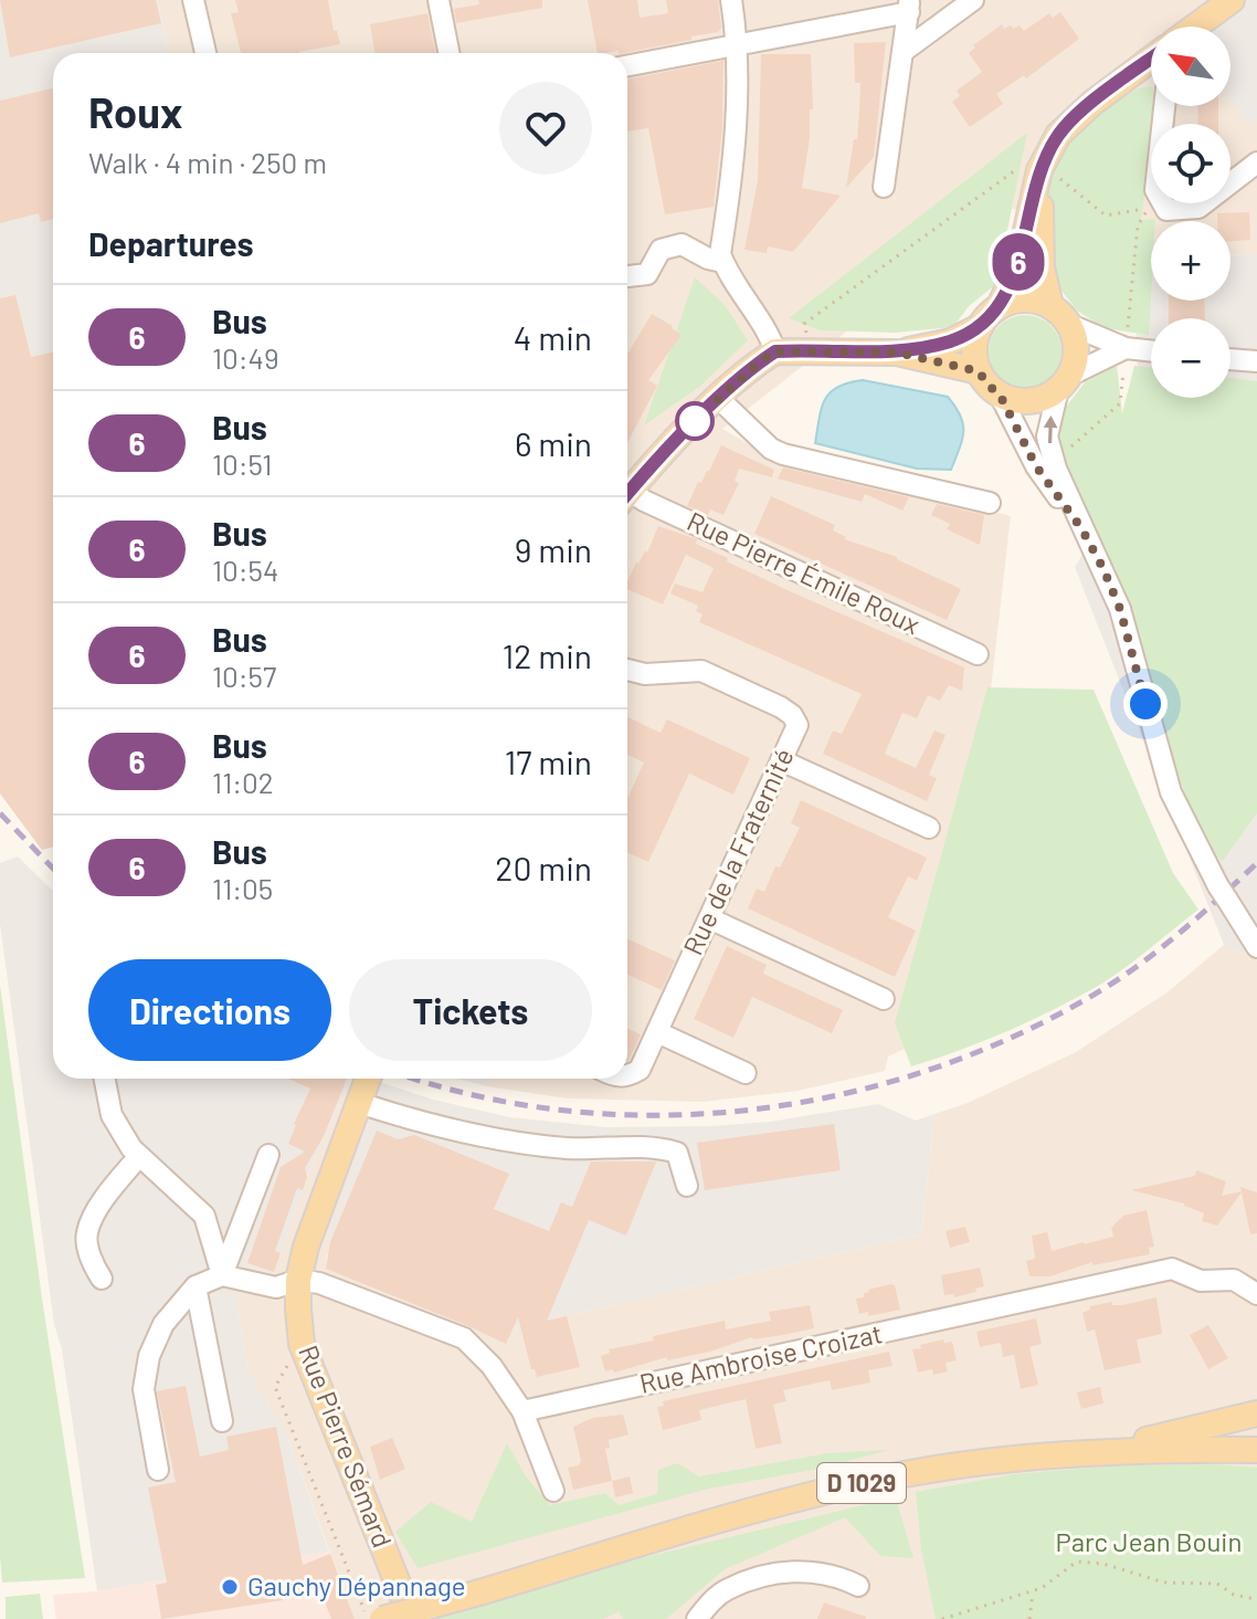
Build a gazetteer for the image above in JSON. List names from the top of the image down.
{
  "streets": {
    "main road": ["Rue Pierre Sémard", "D 1029"],
    "street": ["Rue Pierre Émile Roux", "Rue de la Fraternité", "Rue Ambroise Croizat"]
  },
  "parks": ["Parc Jean Bouin"],
  "places": ["Gauchy Dépannage"],
  "lines": ["bus line 6"],
  "north": "top left",
  "page": {
    "on_map": "6",
    "map_buttons": ["+", "−"],
    "heading": [
      ["Roux", "Walk · 4 min · 250 m"],
      "Departures"
    ],
    "list": [
      {
        "mark": "6",
        "name": "Bus",
        "note": "10:49",
        "value": "4 min"
      },
      {
        "mark": "6",
        "name": "Bus",
        "note": "10:51",
        "value": "6 min"
      },
      {
        "mark": "6",
        "name": "Bus",
        "note": "10:54",
        "value": "9 min"
      },
      {
        "mark": "6",
        "name": "Bus",
        "note": "10:57",
        "value": "12 min"
      },
      {
        "mark": "6",
        "name": "Bus",
        "note": "11:02",
        "value": "17 min"
      },
      {
        "mark": "6",
        "name": "Bus",
        "note": "11:05",
        "value": "20 min"
      }
    ],
    "buttons": ["Directions", "Tickets"]
  }
}
